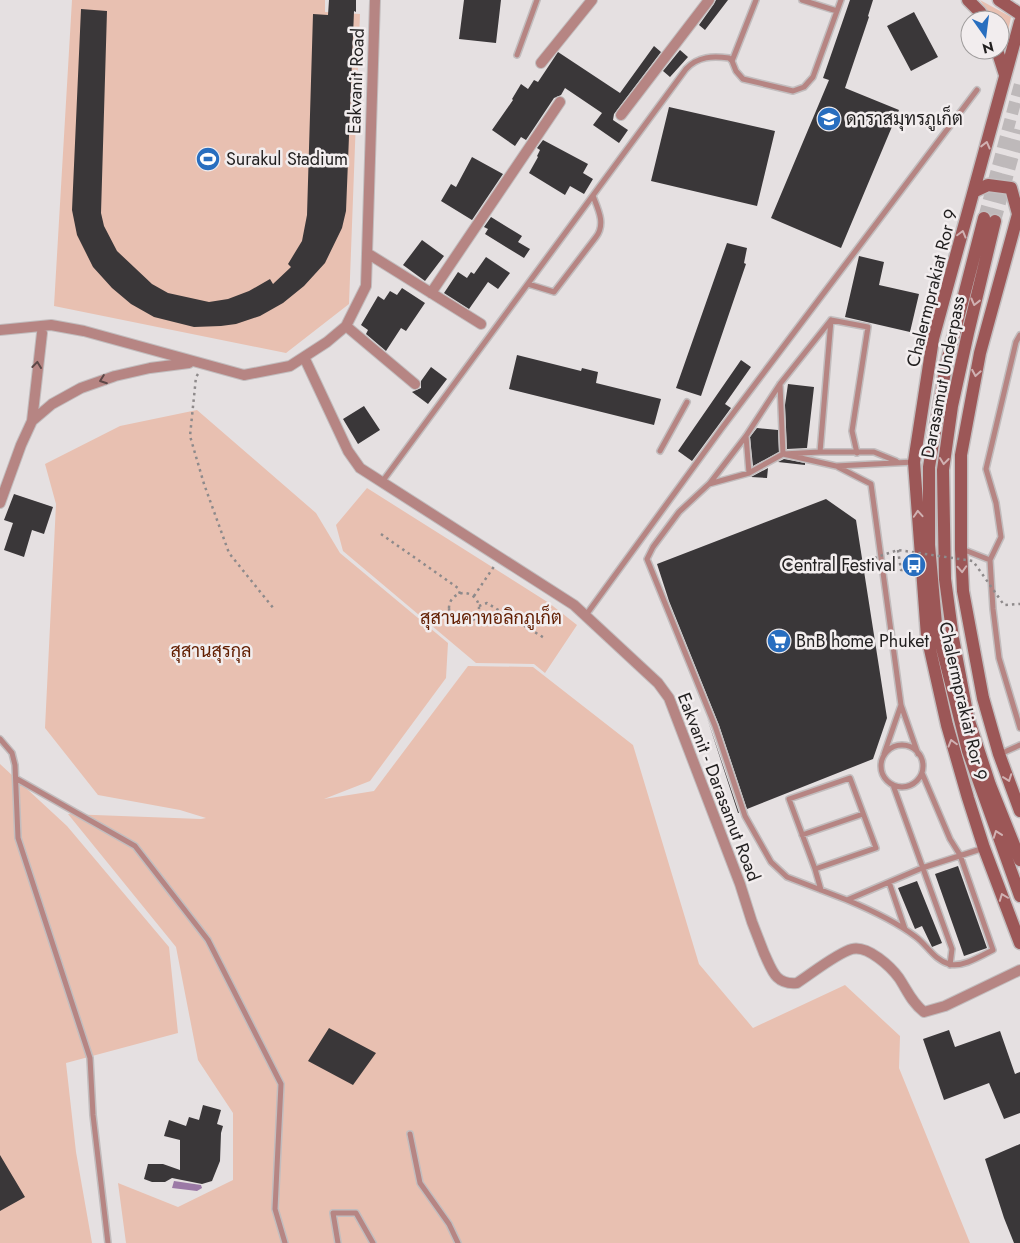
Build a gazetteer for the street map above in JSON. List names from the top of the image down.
{
  "streets": {
    "main road": ["Chalermprakiat Ror 9", "Darasamut Underpass"],
    "street": ["Eakvanit Road", "Eakvanit - Darasamut Road"]
  },
  "crossings": [
    ["Eakvanit Road", "Eakvanit - Darasamut Road"]
  ],
  "parks": ["สุสานคาทอลิกภูเก็ต", "สุสานสุรกุล"],
  "places": {
    "school or university": ["ดาราสมุทรภูเก็ต"],
    "sports": ["Surakul Stadium"],
    "bus stop": ["Central Festival"],
    "supermarket": ["BnB home Phuket"]
  },
  "north": "bottom"
}
